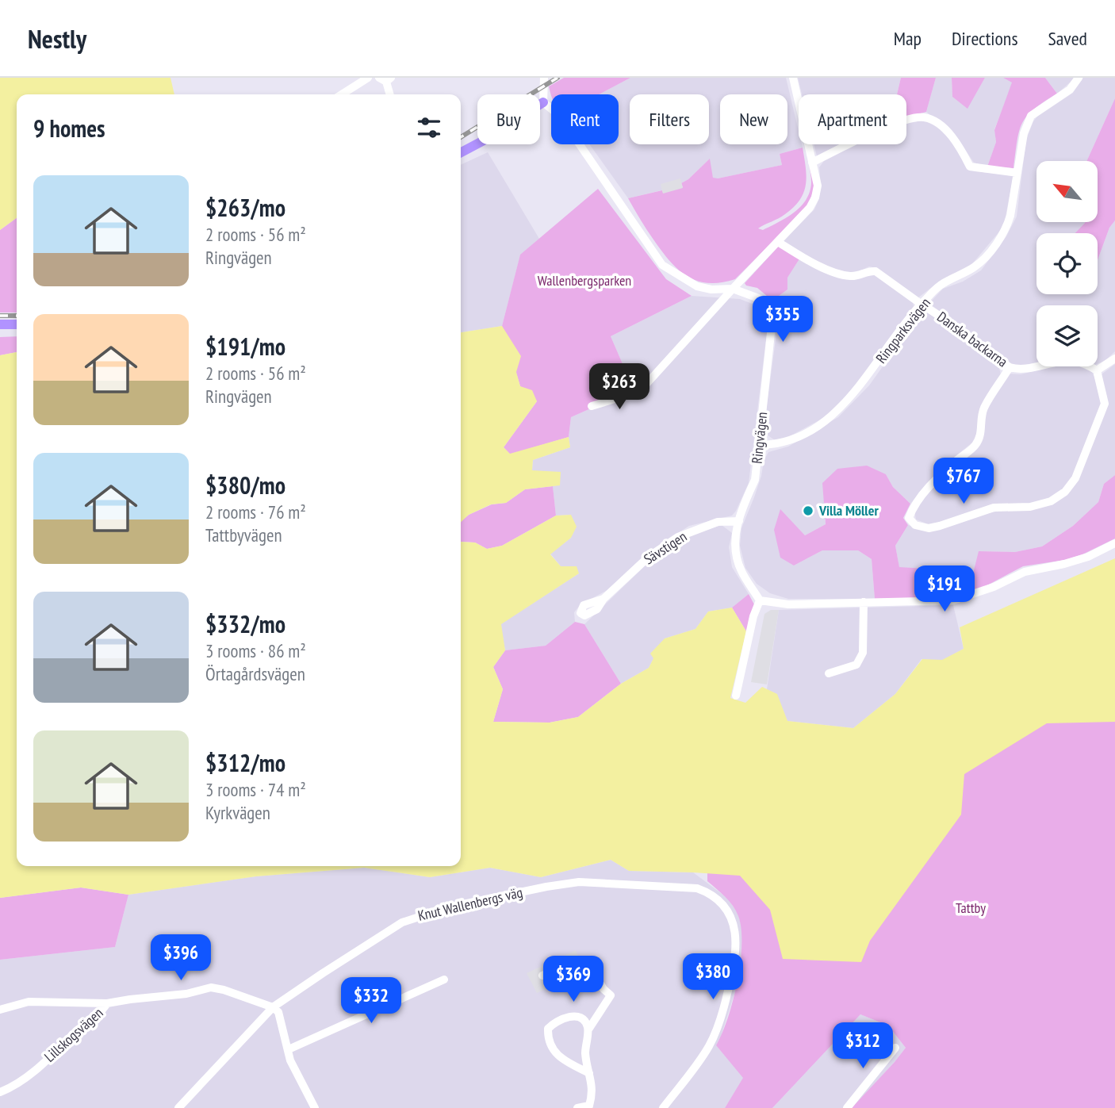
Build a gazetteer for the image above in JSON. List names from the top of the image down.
{
  "streets": {
    "street": [
      "Ringparksvägen",
      "Danska backarna",
      "Ringvägen",
      "Sävstigen",
      "Knut Wallenbergs väg",
      "Lillskogsvägen"
    ]
  },
  "crossings": [
    ["Ringparksvägen", "Danska backarna"],
    ["Ringparksvägen", "Ringvägen"],
    ["Ringvägen", "Sävstigen"],
    ["Knut Wallenbergs väg", "Lillskogsvägen"]
  ],
  "parks": ["Wallenbergsparken", "Tattby"],
  "places": ["Villa Möller"],
  "north": "top left",
  "page": {
    "header": "Nestly",
    "nav": ["Map", "Directions", "Saved"],
    "chip": [
      "Buy",
      "Rent",
      "Filters",
      "New",
      "Apartment"
    ],
    "heading": "9 homes",
    "list": [
      {
        "name": "$263/mo",
        "note": "2 rooms · 56 m² · Ringvägen"
      },
      {
        "name": "$191/mo",
        "note": "2 rooms · 56 m² · Ringvägen"
      },
      {
        "name": "$380/mo",
        "note": "2 rooms · 76 m² · Tattbyvägen"
      },
      {
        "name": "$332/mo",
        "note": "3 rooms · 86 m² · Örtagårdsvägen"
      },
      {
        "name": "$312/mo",
        "note": "3 rooms · 74 m² · Kyrkvägen"
      }
    ],
    "price": [
      "$355",
      "$263",
      "$767",
      "$191",
      "$396",
      "$380",
      "$369",
      "$332",
      "$312"
    ]
  }
}
